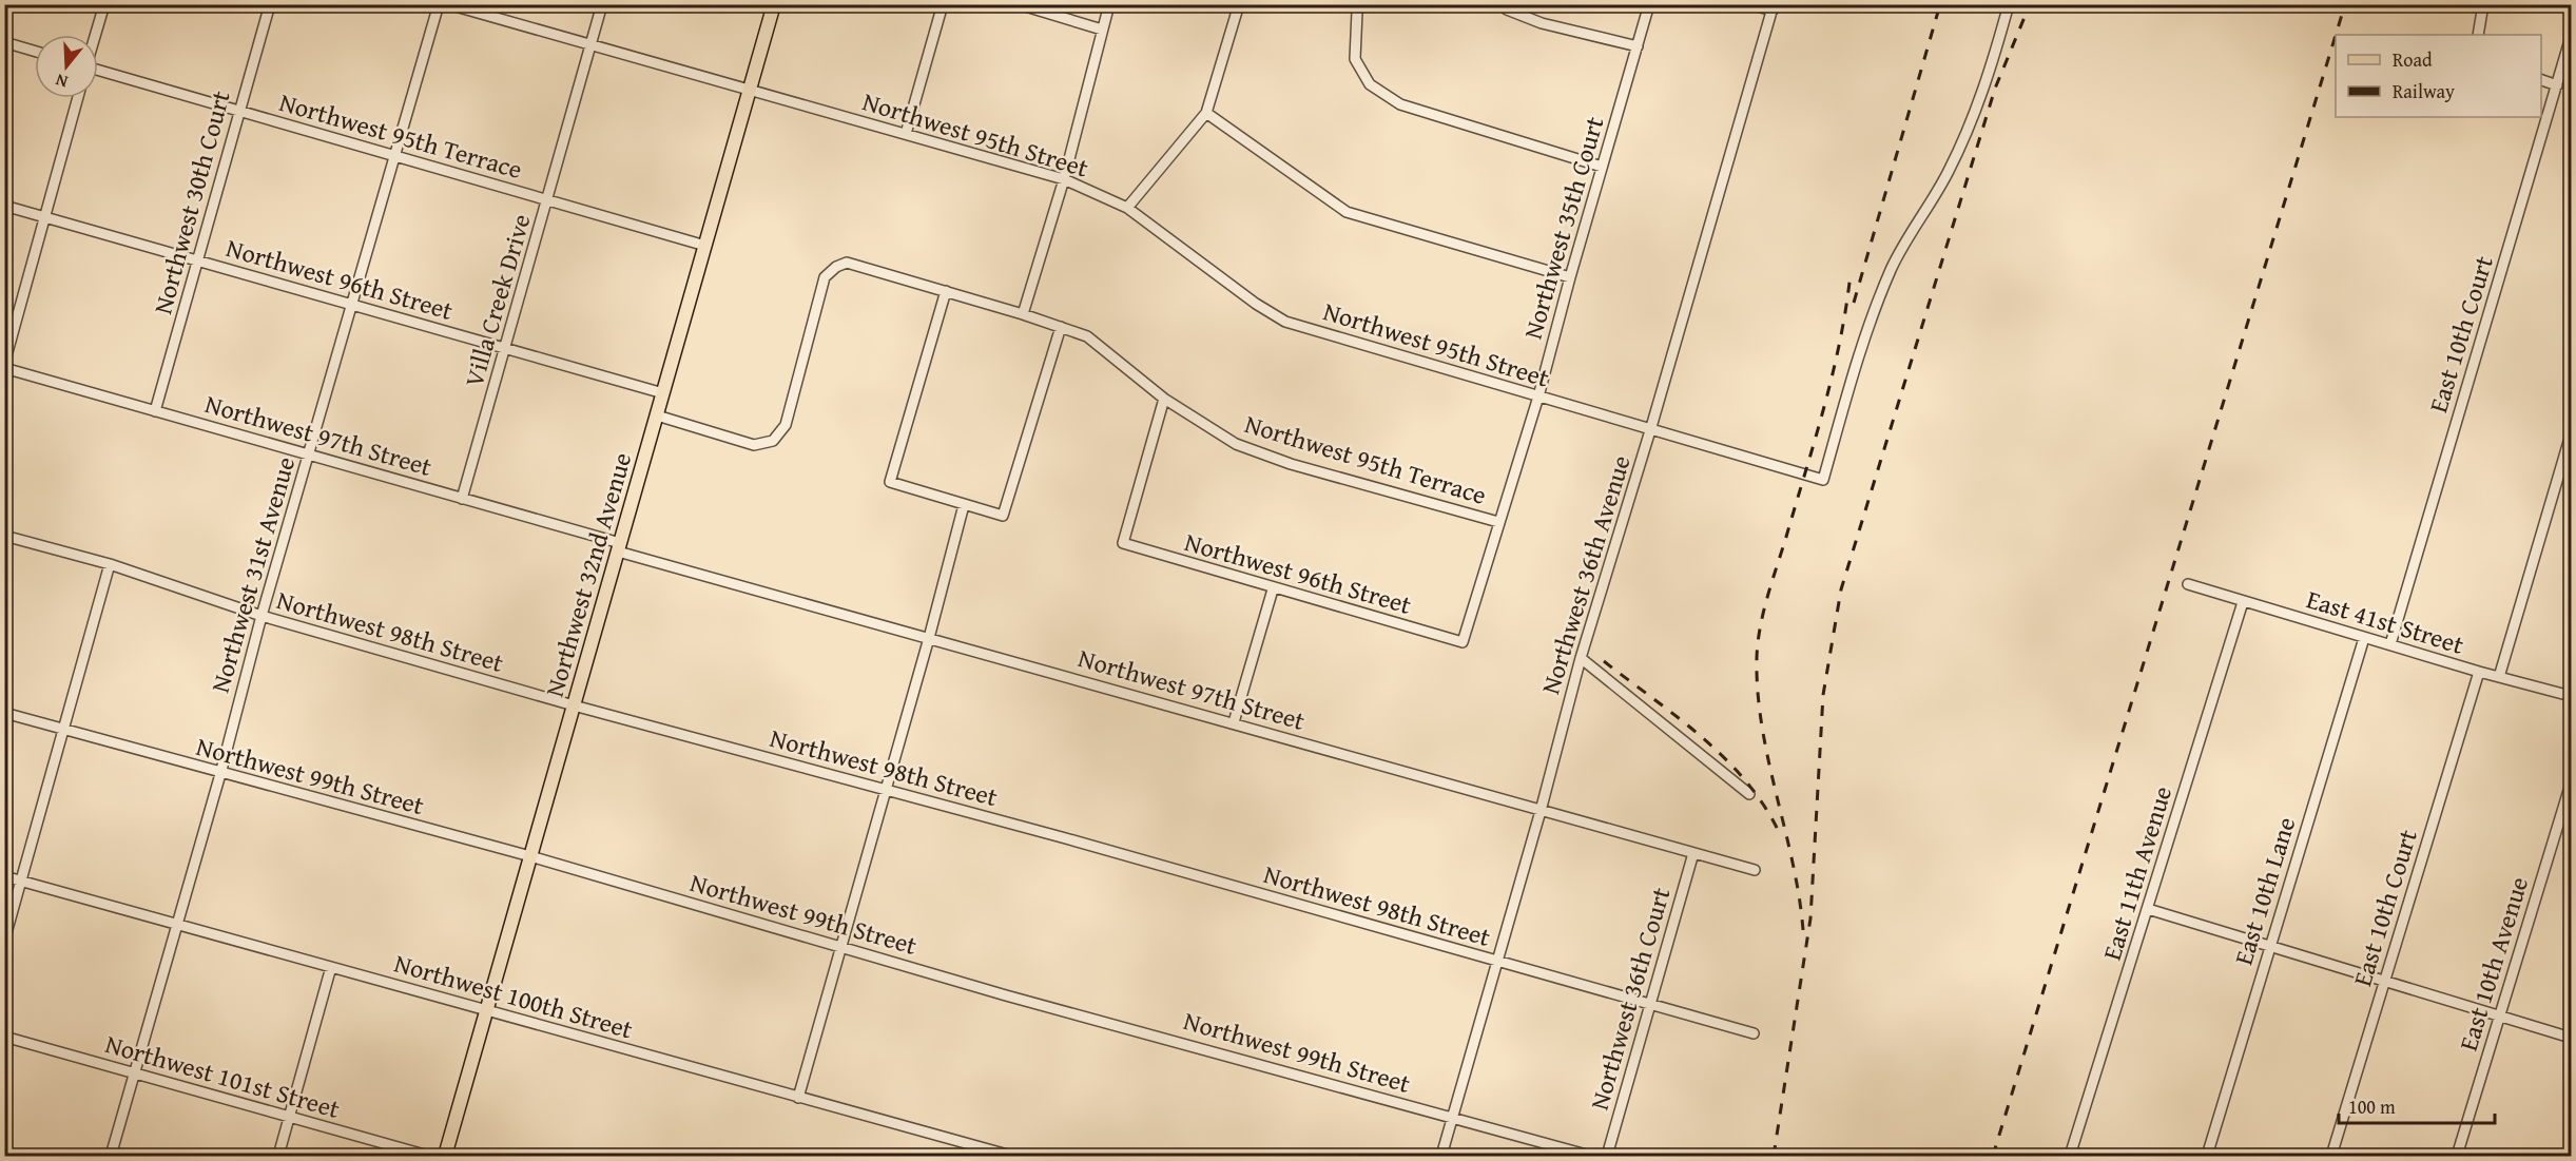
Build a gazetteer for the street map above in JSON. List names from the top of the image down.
{
  "streets": {
    "main road": ["Northwest 32nd Avenue"],
    "street": [
      "Northwest 95th Street",
      "Northwest 95th Terrace",
      "Northwest 30th Court",
      "Northwest 35th Court",
      "Northwest 96th Street",
      "Villa Creek Drive",
      "East 10th Court",
      "Northwest 97th Street",
      "Northwest 31st Avenue",
      "Northwest 36th Avenue",
      "East 41st Street",
      "Northwest 98th Street",
      "Northwest 99th Street",
      "East 11th Avenue",
      "East 10th Lane",
      "East 10th Avenue",
      "Northwest 100th Street",
      "Northwest 36th Court",
      "Northwest 101st Street"
    ]
  },
  "crossings": [
    ["Northwest 95th Street", "Northwest 35th Court"],
    ["Northwest 95th Street", "Villa Creek Drive"],
    ["Northwest 95th Street", "Northwest 32nd Avenue"],
    ["Northwest 95th Street", "Northwest 36th Avenue"],
    ["Northwest 95th Terrace", "Northwest 30th Court"],
    ["Northwest 95th Terrace", "Northwest 35th Court"],
    ["Northwest 95th Terrace", "Northwest 96th Street"],
    ["Northwest 95th Terrace", "Villa Creek Drive"],
    ["Northwest 95th Terrace", "Northwest 31st Avenue"],
    ["Northwest 95th Terrace", "Northwest 32nd Avenue"],
    ["Northwest 30th Court", "Northwest 96th Street"],
    ["Northwest 30th Court", "Northwest 97th Street"],
    ["Northwest 35th Court", "Northwest 96th Street"],
    ["Northwest 96th Street", "Villa Creek Drive"],
    ["Northwest 96th Street", "Northwest 31st Avenue"],
    ["Northwest 96th Street", "Northwest 32nd Avenue"],
    ["Villa Creek Drive", "Northwest 97th Street"],
    ["East 10th Court", "East 41st Street"],
    ["Northwest 97th Street", "Northwest 31st Avenue"],
    ["Northwest 97th Street", "Northwest 32nd Avenue"],
    ["Northwest 97th Street", "Northwest 36th Avenue"],
    ["Northwest 97th Street", "Northwest 36th Court"],
    ["Northwest 31st Avenue", "Northwest 98th Street"],
    ["Northwest 31st Avenue", "Northwest 99th Street"],
    ["Northwest 31st Avenue", "Northwest 100th Street"],
    ["Northwest 31st Avenue", "Northwest 101st Street"],
    ["Northwest 32nd Avenue", "Northwest 98th Street"],
    ["Northwest 32nd Avenue", "Northwest 99th Street"],
    ["Northwest 32nd Avenue", "Northwest 100th Street"],
    ["Northwest 36th Avenue", "Northwest 98th Street"],
    ["Northwest 36th Avenue", "Northwest 99th Street"],
    ["East 41st Street", "East 11th Avenue"],
    ["East 41st Street", "East 10th Lane"],
    ["Northwest 98th Street", "Northwest 36th Court"]
  ],
  "legend": ["Road", "Railway"],
  "scale_bar": "100 m",
  "north": "bottom"
}
